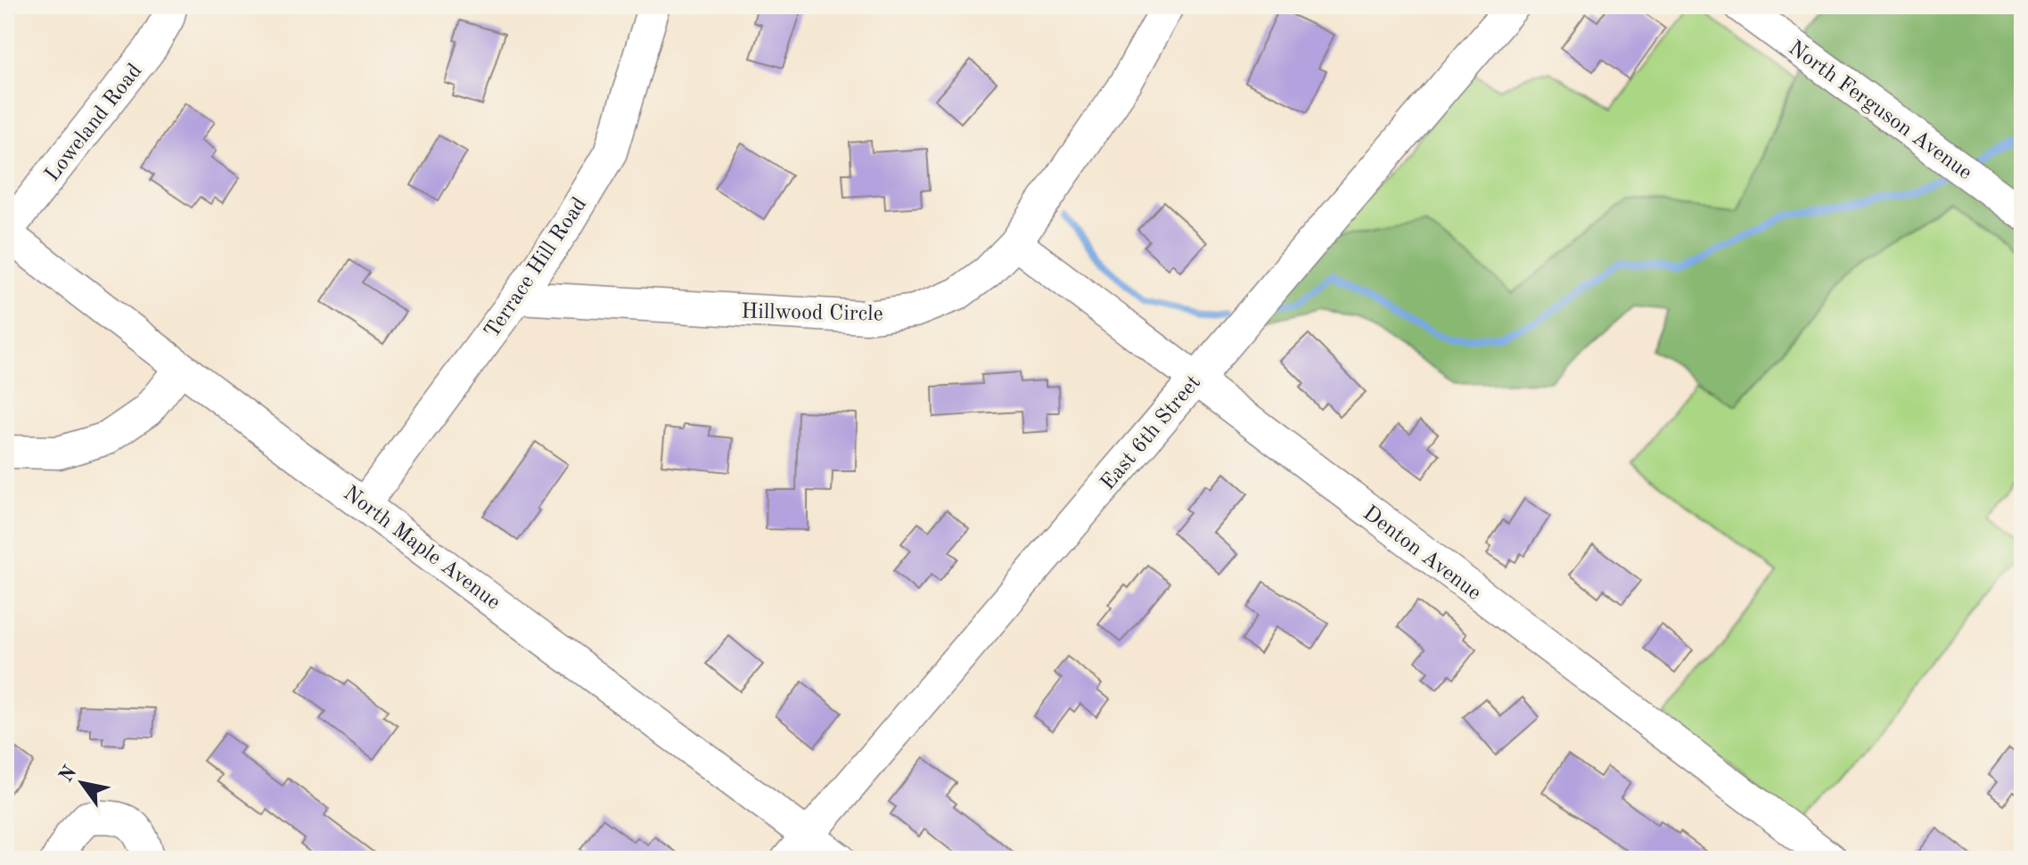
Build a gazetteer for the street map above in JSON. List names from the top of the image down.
{
  "streets": {
    "street": [
      "North Ferguson Avenue",
      "Loweland Road",
      "Terrace Hill Road",
      "Hillwood Circle",
      "East 6th Street",
      "North Maple Avenue",
      "Denton Avenue"
    ]
  },
  "crossings": [
    ["Loweland Road", "North Maple Avenue"],
    ["Terrace Hill Road", "Hillwood Circle"],
    ["Terrace Hill Road", "North Maple Avenue"],
    ["Hillwood Circle", "Denton Avenue"],
    ["East 6th Street", "North Maple Avenue"],
    ["East 6th Street", "Denton Avenue"]
  ],
  "north": "top left"
}
